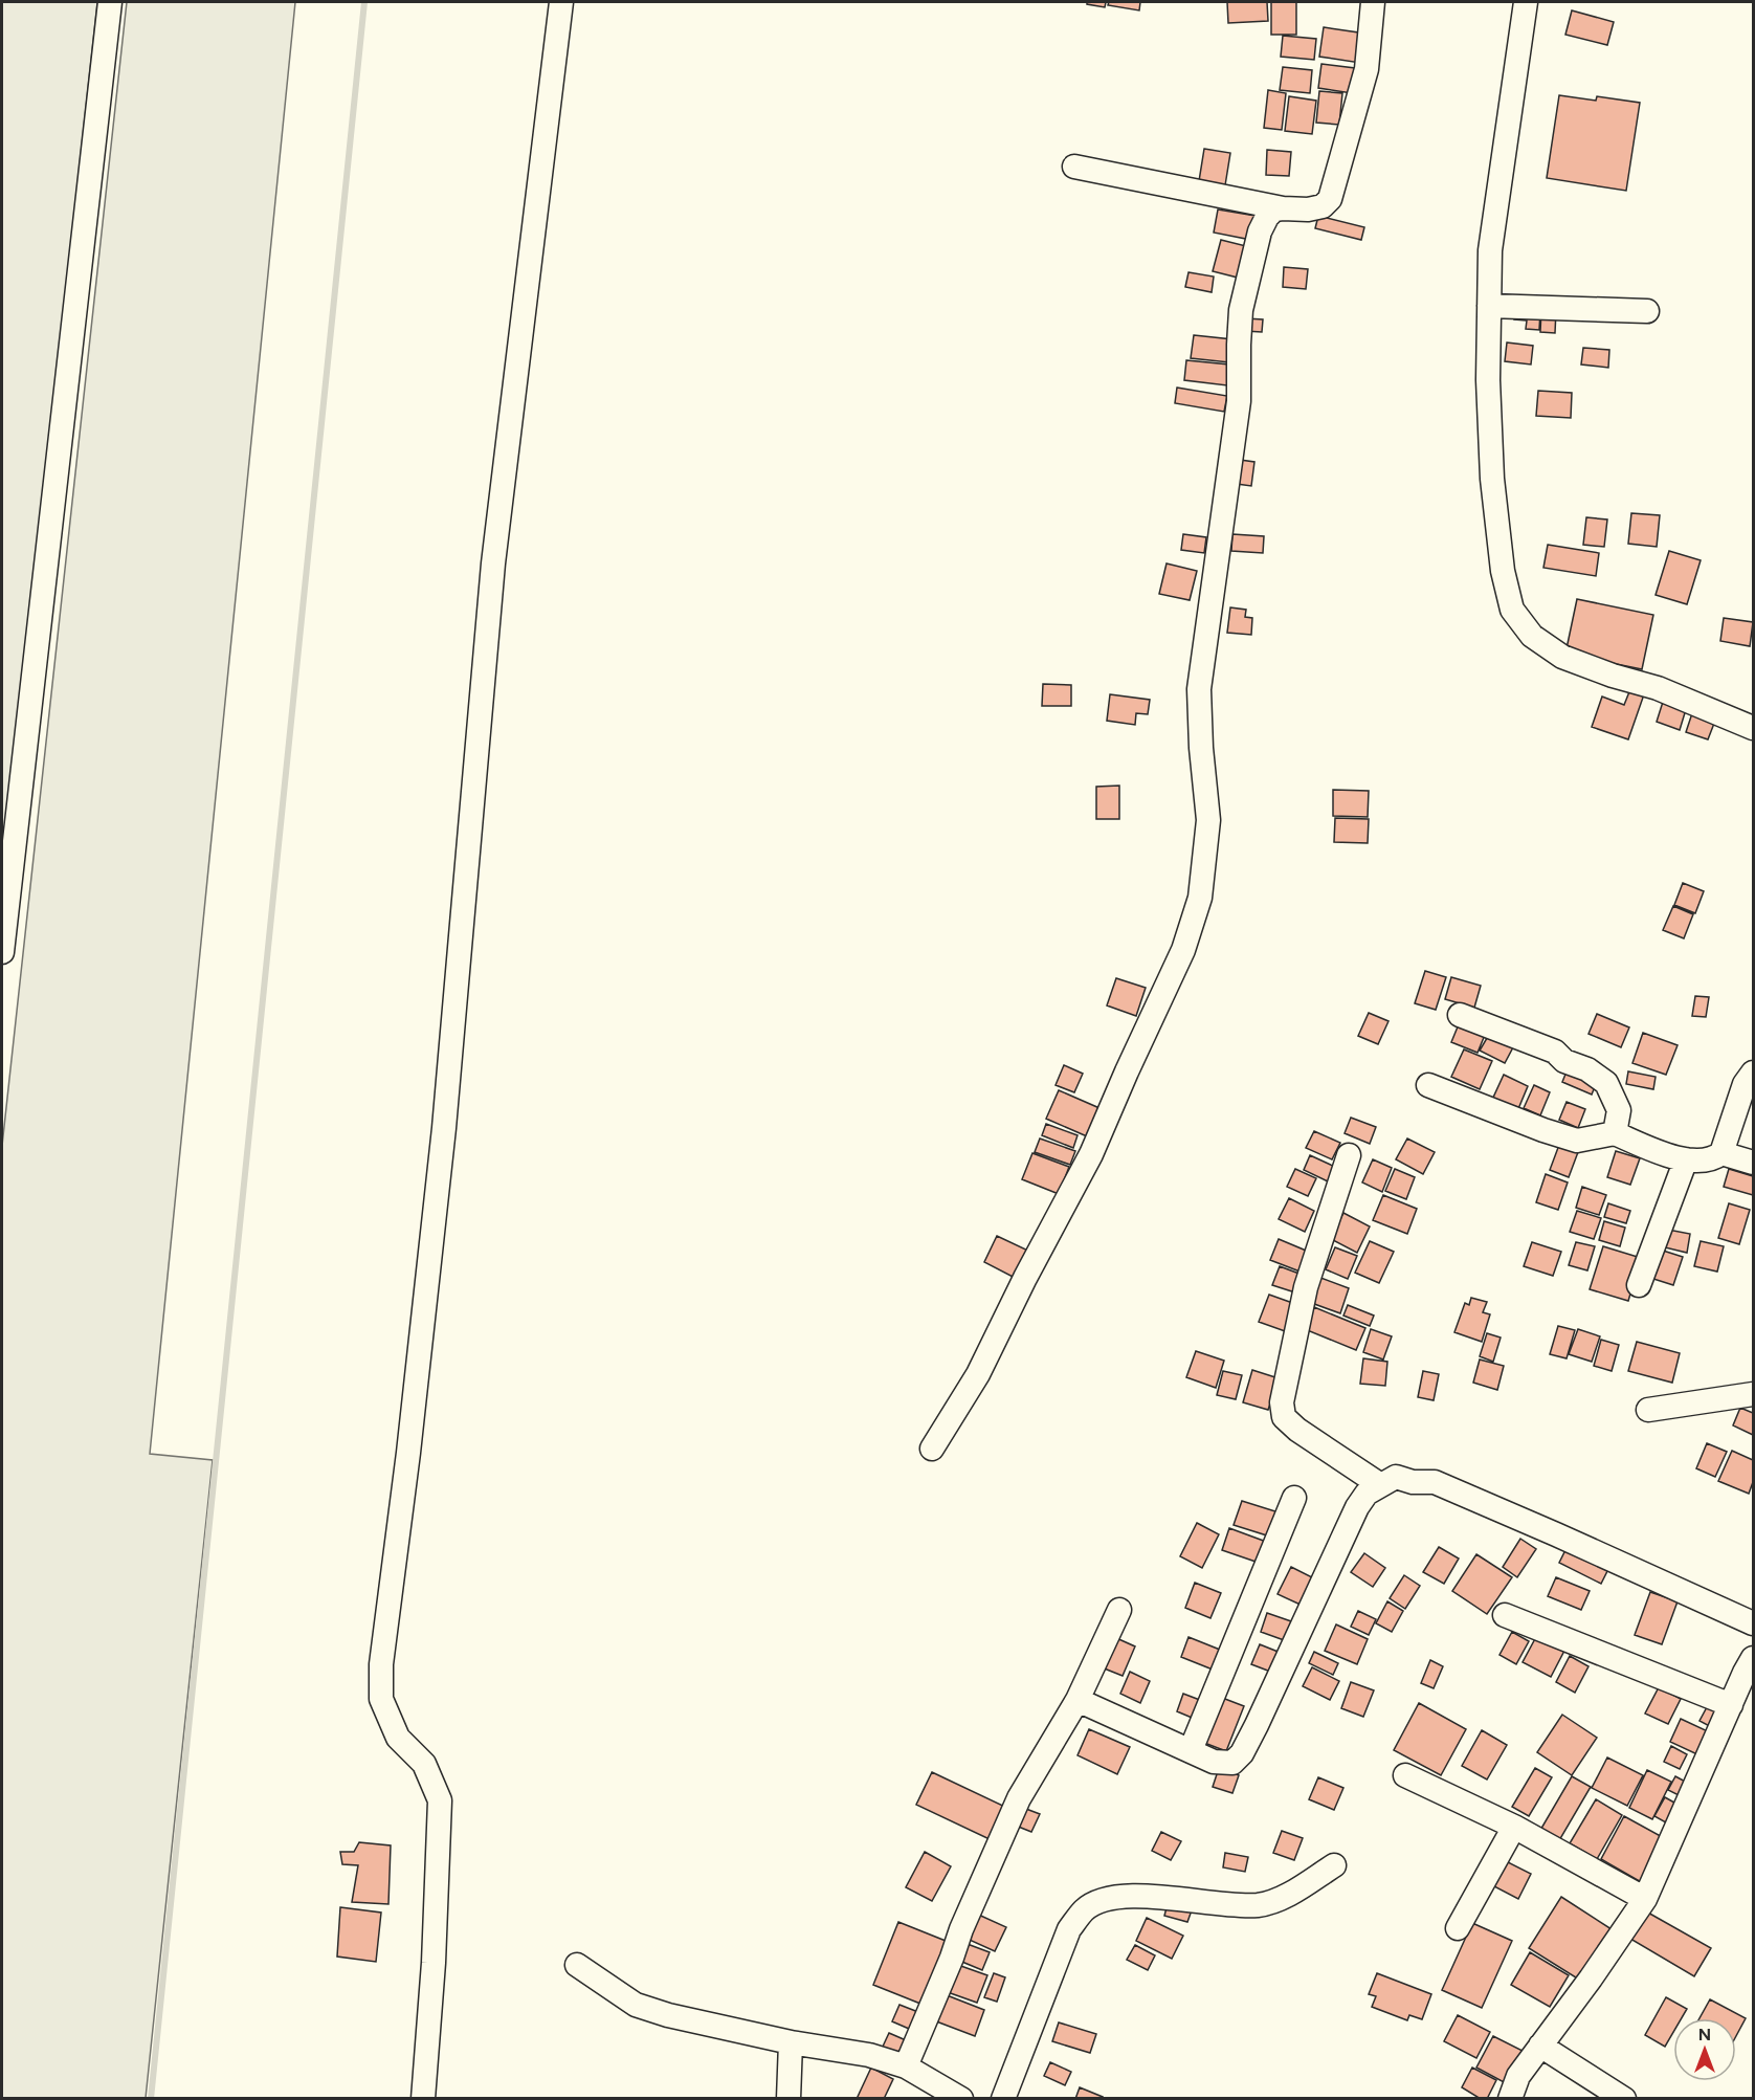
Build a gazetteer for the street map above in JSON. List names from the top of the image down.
{
  "north": "top"
}
